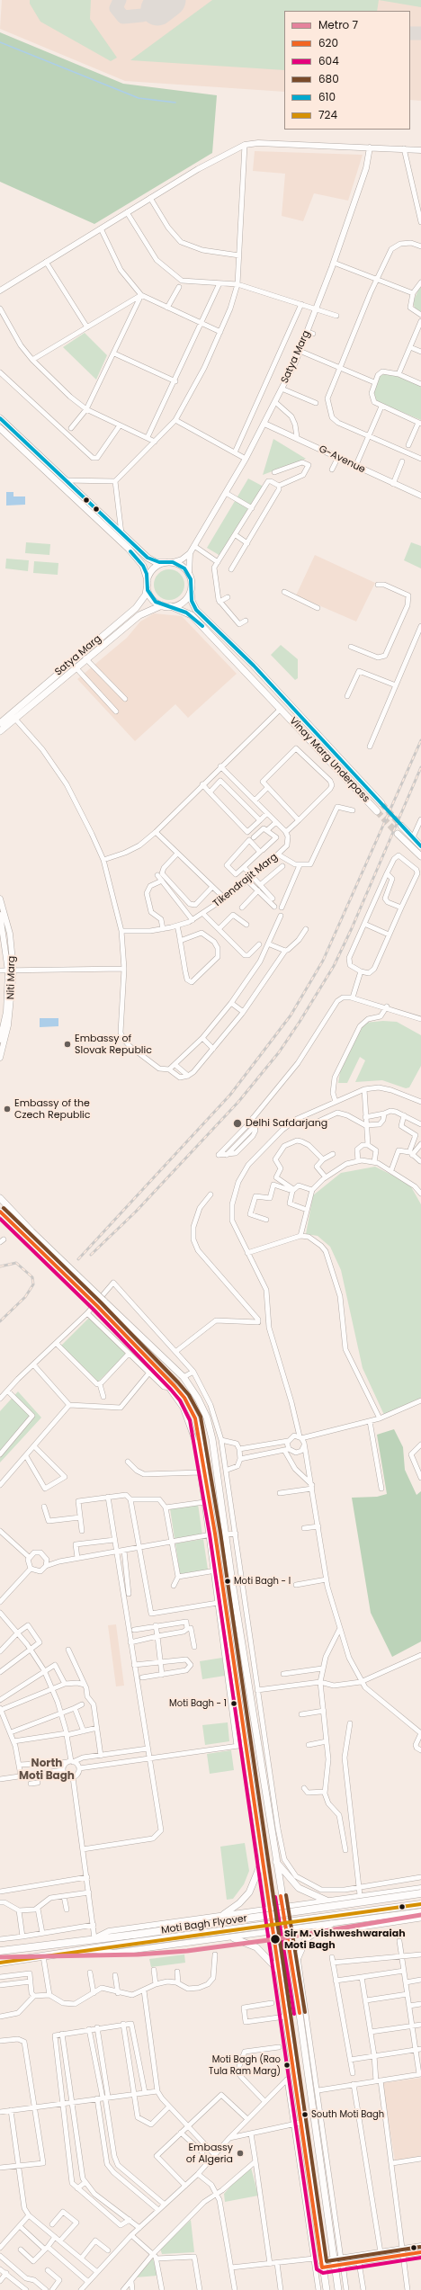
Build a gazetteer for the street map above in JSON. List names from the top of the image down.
{
  "streets": {
    "main road": ["Satya Marg", "Vinay Marg Underpass", "Moti Bagh Flyover"],
    "street": ["G-Avenue", "Tikendrajit Marg", "Niti Marg"]
  },
  "crossings": [
    ["Satya Marg", "G-Avenue"],
    ["Satya Marg", "Vinay Marg Underpass"]
  ],
  "districts": ["North Moti Bagh"],
  "places": [
    "Embassy of Slovak Republic",
    "Embassy of the Czech Republic",
    "Delhi Safdarjang",
    "Moti Bagh - I",
    "Moti Bagh - 1",
    "Sir M. Vishweshwaraiah Moti Bagh",
    "Moti Bagh (Rao Tula Ram Marg)",
    "South Moti Bagh",
    "Embassy of Algeria"
  ],
  "lines": [
    "transit line 610",
    "transit line 680",
    "transit line 620",
    "transit line 604",
    "transit line 724",
    "metro line 7"
  ],
  "legend": [
    "Metro 7",
    "620",
    "604",
    "680",
    "610",
    "724"
  ]
}
